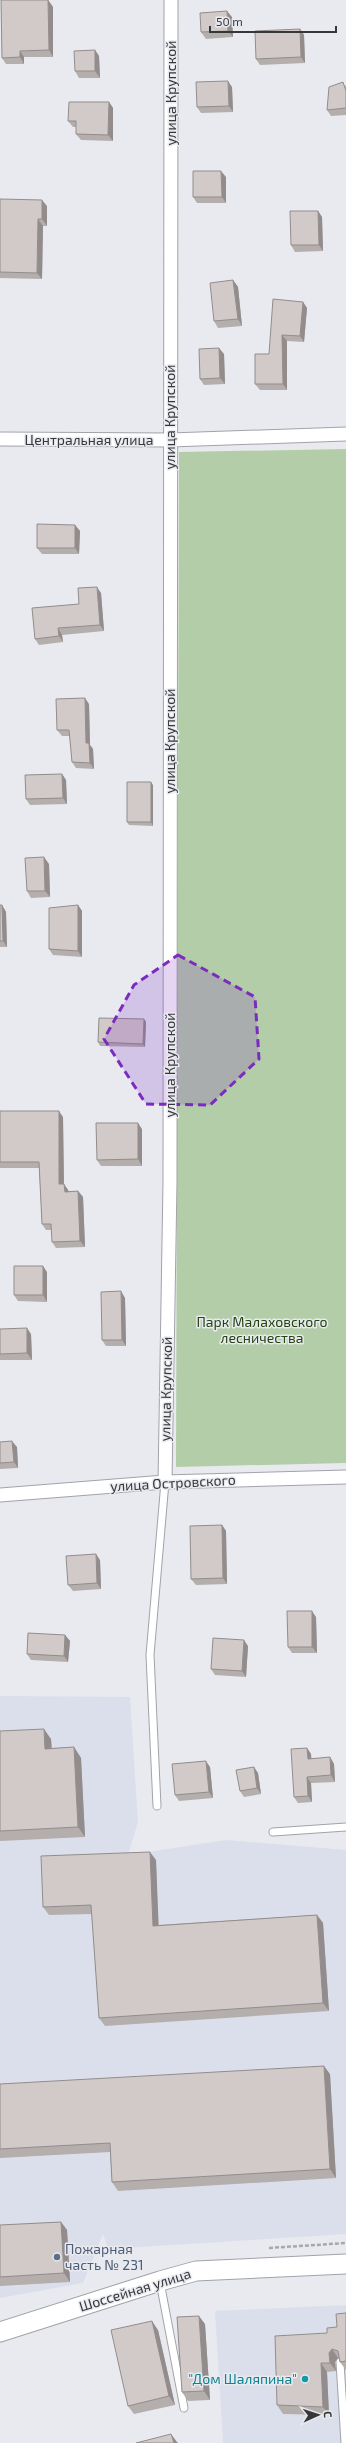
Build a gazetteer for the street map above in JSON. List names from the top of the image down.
{
  "streets": {
    "main road": ["Шоссейная улица"],
    "street": ["улица Крупской", "Центральная улица", "улица Островского"]
  },
  "crossings": [
    ["улица Крупской", "Центральная улица"],
    ["улица Крупской", "улица Островского"]
  ],
  "parks": ["Парк Малаховского лесничества"],
  "places": ["Пожарная часть № 231", "\"Дом Шаляпина\""],
  "scale_bar": "50 m",
  "north": "right"
}
